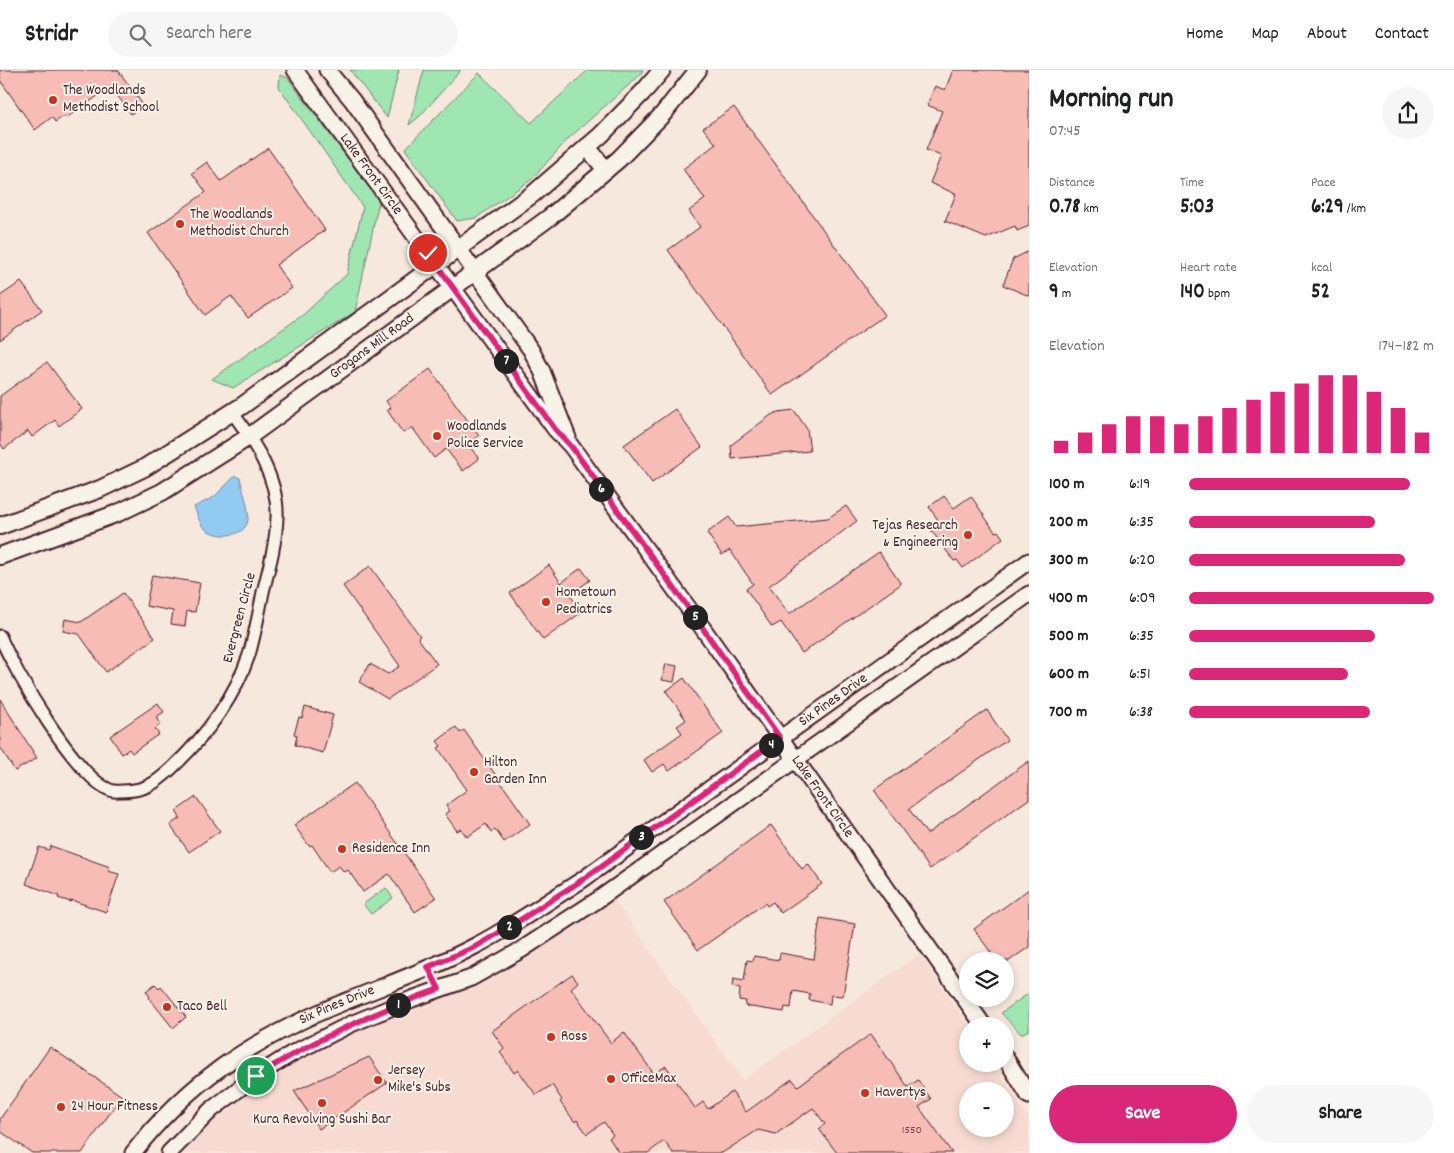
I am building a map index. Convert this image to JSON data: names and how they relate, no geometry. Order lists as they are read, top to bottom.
{
  "streets": {
    "main road": ["Grogans Mill Road"],
    "street": ["Lake Front Circle", "Evergreen Circle", "Six Pines Drive"]
  },
  "crossings": [
    ["Lake Front Circle", "Grogans Mill Road"],
    ["Lake Front Circle", "Six Pines Drive"],
    ["Grogans Mill Road", "Evergreen Circle"]
  ],
  "places": [
    "The Woodlands Methodist School",
    "The Woodlands Methodist Church",
    "Woodlands Police Service",
    "Tejas Research & Engineering",
    "Hometown Pediatrics",
    "Hilton Garden Inn",
    "Residence Inn",
    "Taco Bell",
    "Ross",
    "OfficeMax",
    "Jersey Mike's Subs",
    "Havertys",
    "Kura Revolving Sushi Bar",
    "24 Hour Fitness"
  ],
  "house_numbers": ["1550"],
  "page": {
    "header": "Stridr",
    "search": "Search here",
    "nav": [
      "Home",
      "Map",
      "About",
      "Contact"
    ],
    "heading": ["Morning run", "07:45"],
    "stats": [
      ["Distance", "0.78 km"],
      ["Time", "5:03"],
      ["Pace", "6:29 /km"],
      ["Elevation", "9 m"],
      ["Heart rate", "140 bpm"],
      ["kcal", "52"]
    ],
    "chart": ["Elevation", "174–182 m"],
    "pins": [
      "7",
      "6",
      "5",
      "4",
      "3",
      "2",
      "1"
    ],
    "list": [
      {
        "name": "100 m",
        "note": "6:19"
      },
      {
        "name": "200 m",
        "note": "6:35"
      },
      {
        "name": "300 m",
        "note": "6:20"
      },
      {
        "name": "400 m",
        "note": "6:09"
      },
      {
        "name": "500 m",
        "note": "6:35"
      },
      {
        "name": "600 m",
        "note": "6:51"
      },
      {
        "name": "700 m",
        "note": "6:38"
      }
    ],
    "map_buttons": ["+", "−"],
    "buttons": ["Save", "Share"]
  }
}
